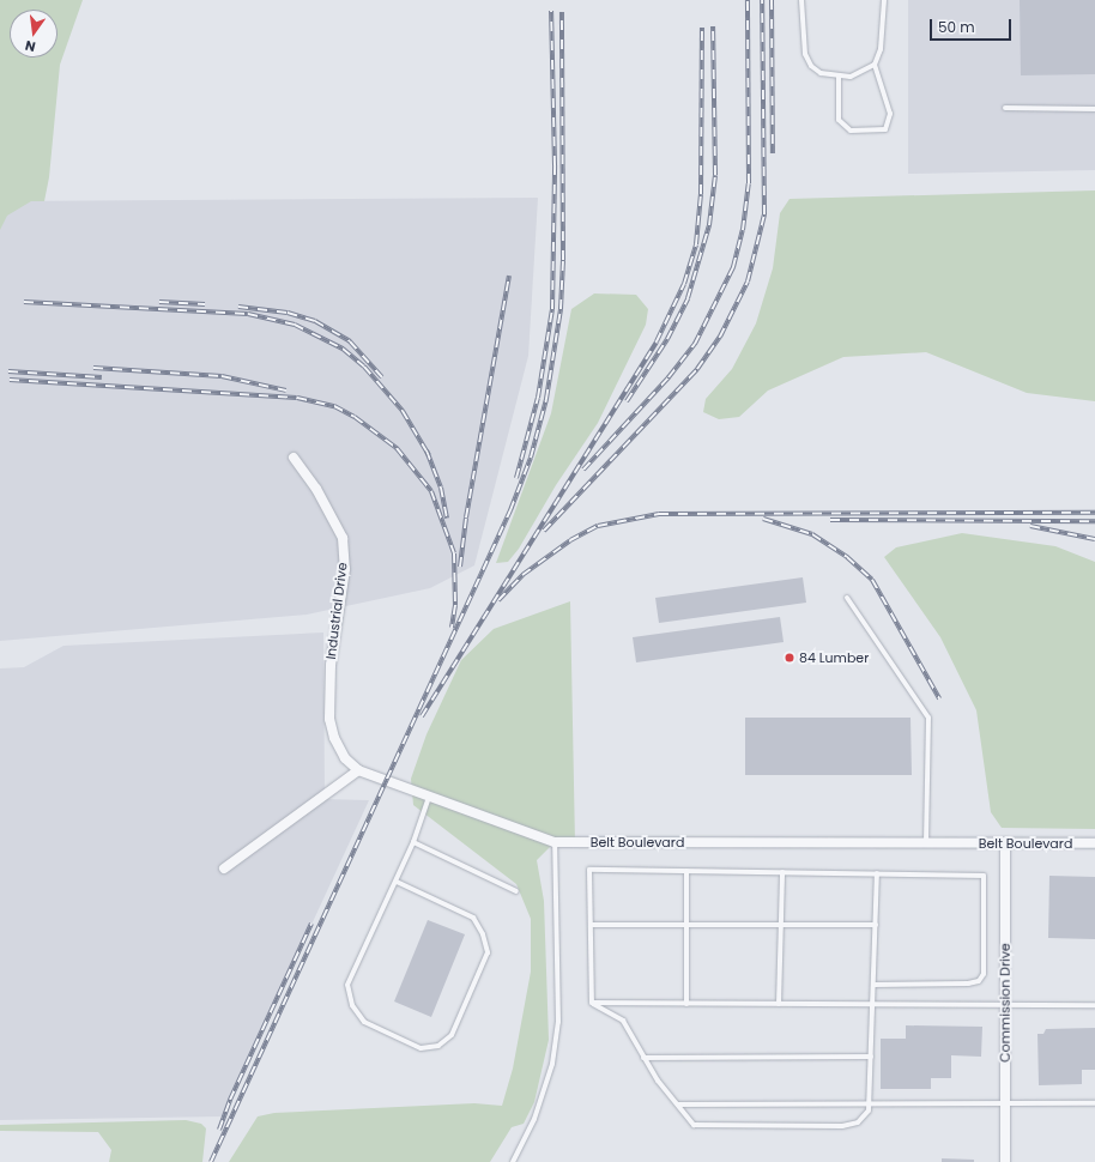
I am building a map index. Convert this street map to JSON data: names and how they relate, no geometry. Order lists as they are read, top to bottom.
{
  "streets": {
    "street": ["Industrial Drive", "Belt Boulevard", "Commission Drive"]
  },
  "crossings": [
    ["Industrial Drive", "Belt Boulevard"],
    ["Belt Boulevard", "Commission Drive"]
  ],
  "places": ["84 Lumber"],
  "scale_bar": "50 m",
  "north": "bottom"
}
